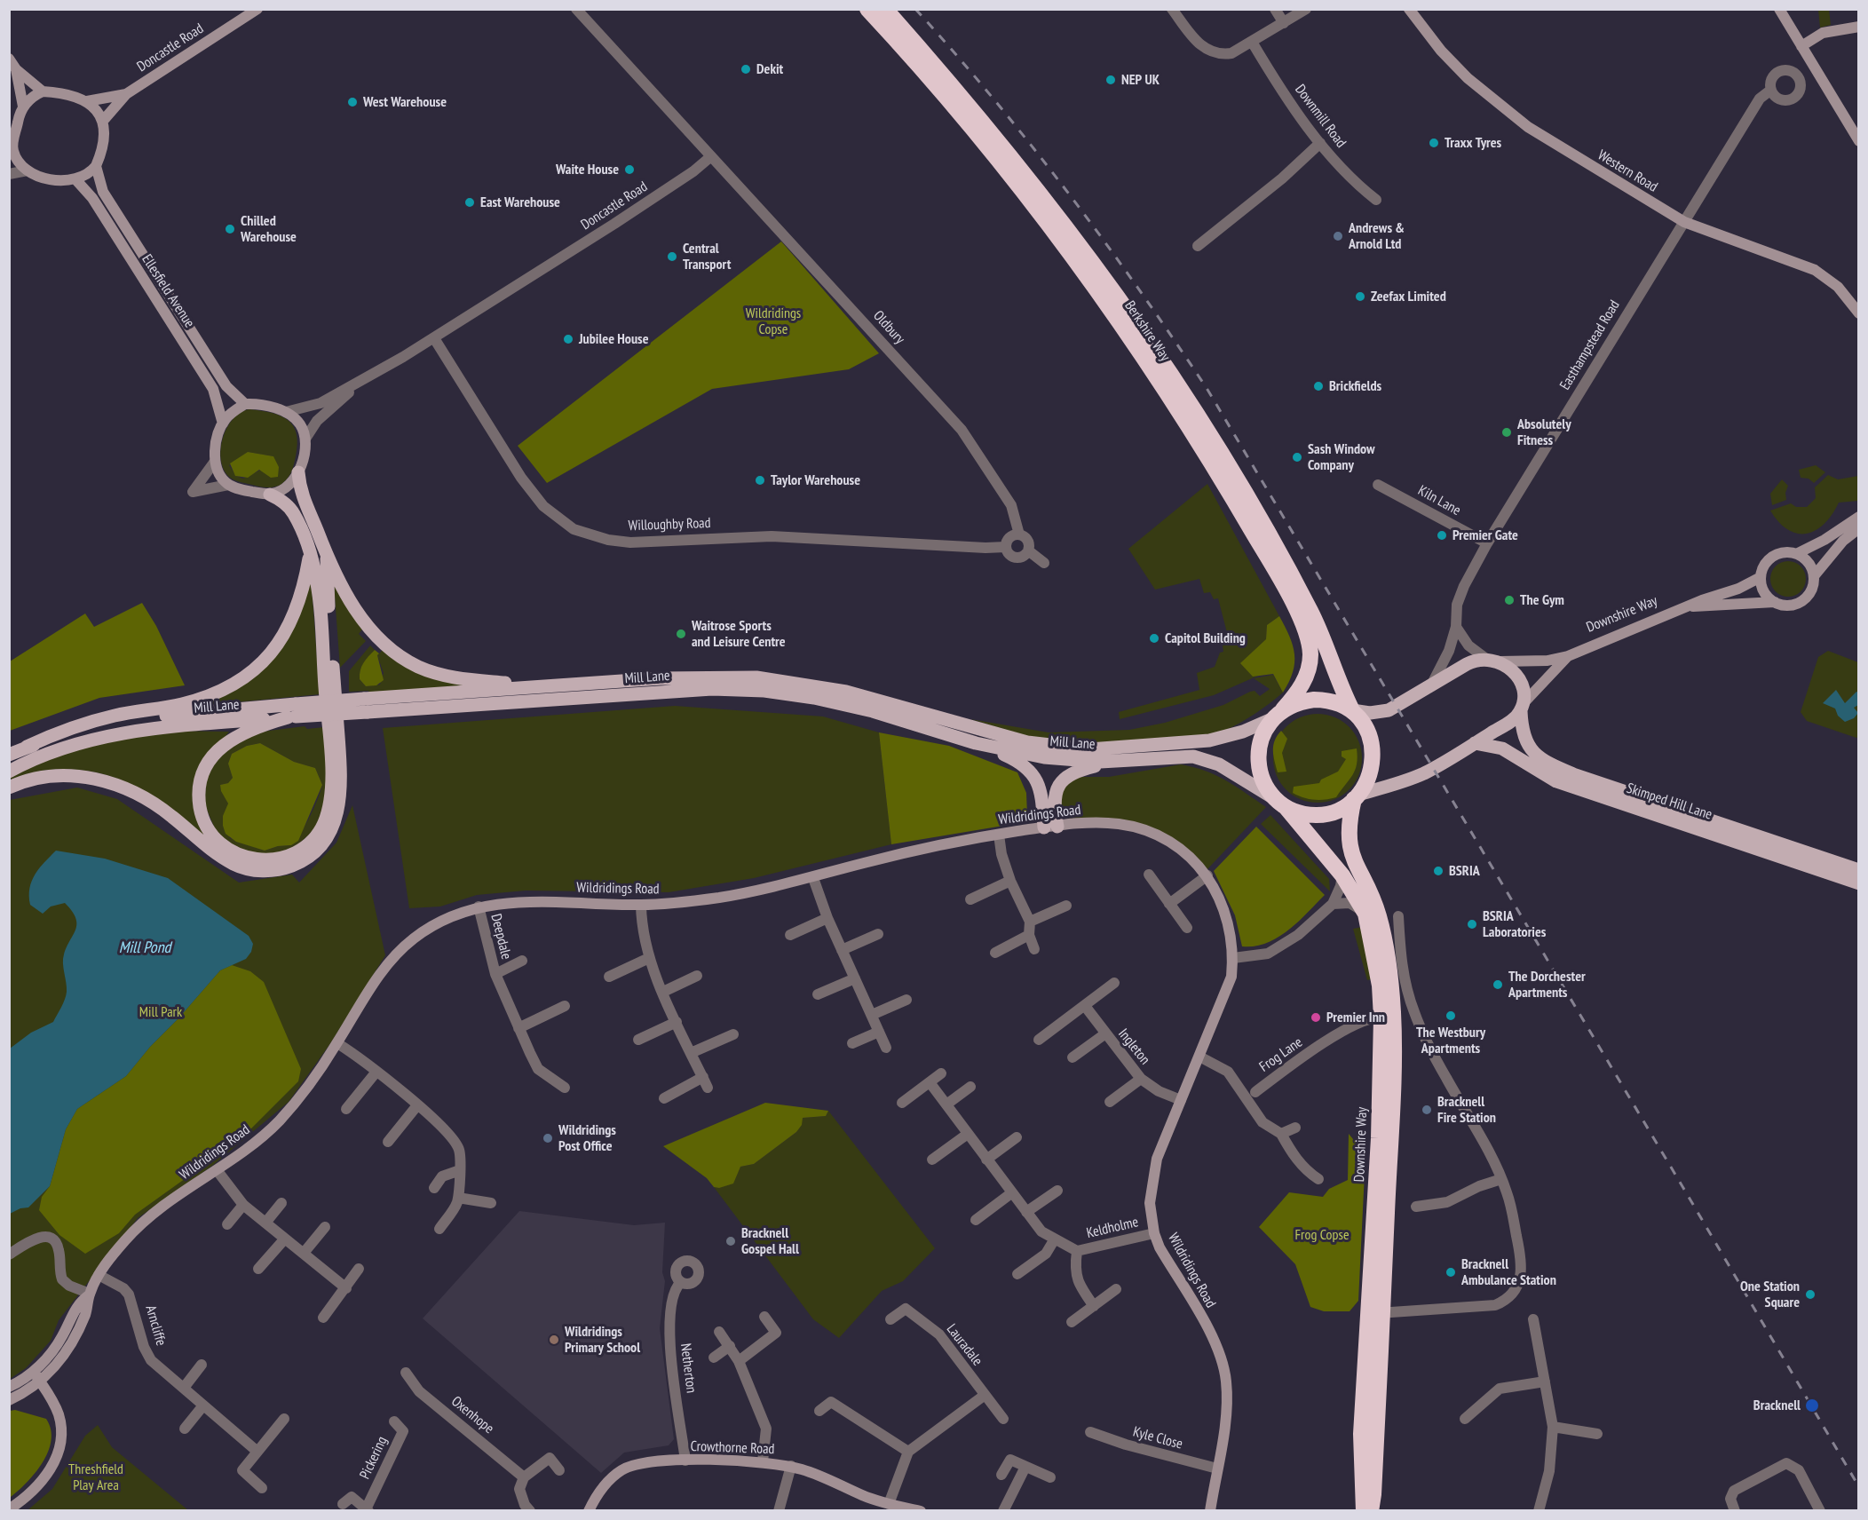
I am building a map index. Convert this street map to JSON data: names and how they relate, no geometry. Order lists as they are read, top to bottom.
{
  "streets": {
    "highway": ["Berkshire Way", "Downshire Way"],
    "main road": ["Mill Lane", "Skimped Hill Lane"],
    "street": [
      "Doncastle Road",
      "Downmill Road",
      "Western Road",
      "Ellesfield Avenue",
      "Oldbury",
      "Easthampstead Road",
      "Kiln Lane",
      "Willoughby Road",
      "Wildridings Road",
      "Deepdale",
      "Ingleton",
      "Frog Lane",
      "Keldholme",
      "Arncliffe",
      "Lauradale",
      "Netherton",
      "Oxenhope",
      "Kyle Close",
      "Crowthorne Road",
      "Pickering"
    ]
  },
  "crossings": [
    ["Doncastle Road", "Ellesfield Avenue"],
    ["Doncastle Road", "Oldbury"],
    ["Doncastle Road", "Willoughby Road"],
    ["Western Road", "Easthampstead Road"],
    ["Oldbury", "Willoughby Road"],
    ["Berkshire Way", "Downshire Way"],
    ["Berkshire Way", "Mill Lane"],
    ["Easthampstead Road", "Kiln Lane"],
    ["Downshire Way", "Mill Lane"],
    ["Downshire Way", "Skimped Hill Lane"],
    ["Downshire Way", "Frog Lane"],
    ["Wildridings Road", "Deepdale"],
    ["Wildridings Road", "Ingleton"],
    ["Wildridings Road", "Keldholme"],
    ["Wildridings Road", "Arncliffe"],
    ["Wildridings Road", "Kyle Close"],
    ["Netherton", "Crowthorne Road"]
  ],
  "water": ["Mill Pond"],
  "parks": [
    "Wildridings Copse",
    "Mill Park",
    "Frog Copse",
    "Threshfield Play Area"
  ],
  "places": [
    "Dekit",
    "NEP UK",
    "West Warehouse",
    "Traxx Tyres",
    "Waite House",
    "East Warehouse",
    "Chilled Warehouse",
    "Andrews & Arnold Ltd",
    "Central Transport",
    "Zeefax Limited",
    "Jubilee House",
    "Brickfields",
    "Absolutely Fitness",
    "Sash Window Company",
    "Taylor Warehouse",
    "Premier Gate",
    "The Gym",
    "Waitrose Sports and Leisure Centre",
    "Capitol Building",
    "BSRIA",
    "BSRIA Laboratories",
    "The Dorchester Apartments",
    "The Westbury Apartments",
    "Premier Inn",
    "Bracknell Fire Station",
    "Wildridings Post Office",
    "Bracknell Gospel Hall",
    "Bracknell Ambulance Station",
    "One Station Square",
    "Wildridings Primary School",
    "Bracknell"
  ]
}
